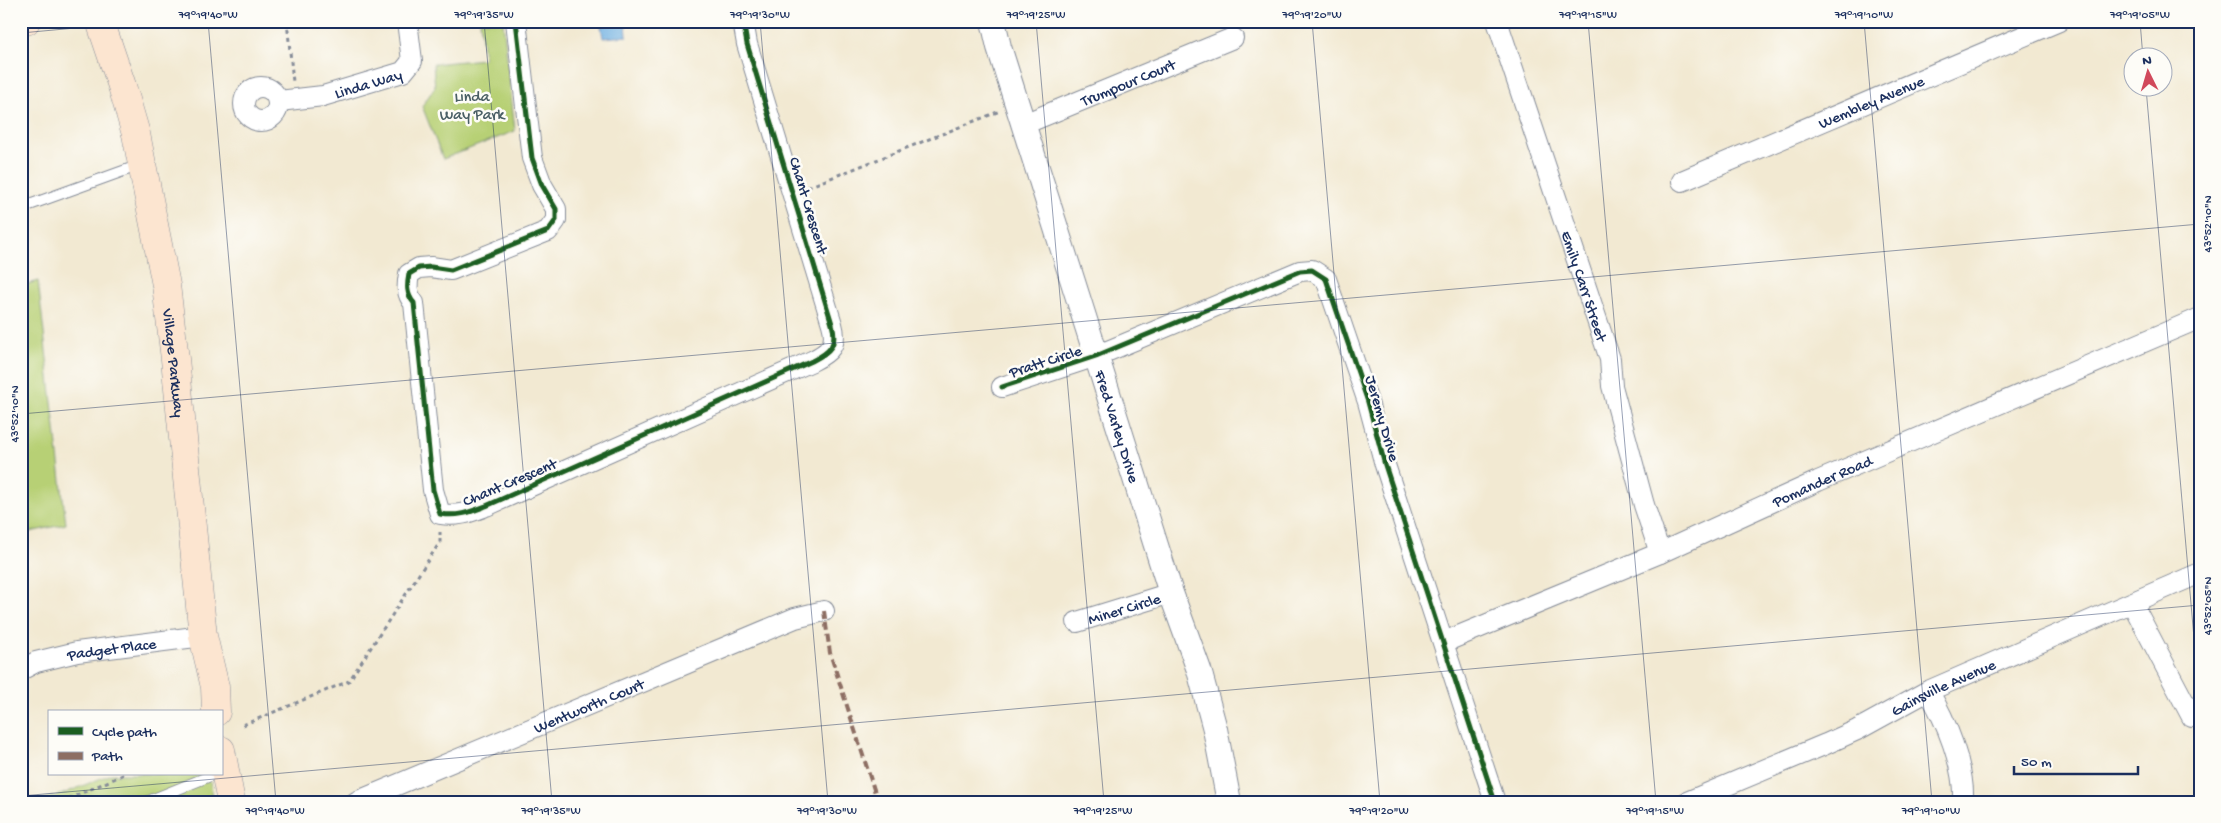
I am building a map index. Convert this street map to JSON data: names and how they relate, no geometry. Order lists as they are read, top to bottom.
{
  "streets": {
    "main road": ["Village Parkway"],
    "street": [
      "Linda Way",
      "Trumpour Court",
      "Wembley Avenue",
      "Chant Crescent",
      "Emily Carr Street",
      "Pratt Circle",
      "Jeremy Drive",
      "Fred Varley Drive",
      "Pomander Road",
      "Miner Circle",
      "Padget Place",
      "Gainsville Avenue",
      "Wentworth Court"
    ]
  },
  "crossings": [
    ["Trumpour Court", "Fred Varley Drive"],
    ["Emily Carr Street", "Pomander Road"],
    ["Pratt Circle", "Jeremy Drive"],
    ["Pratt Circle", "Fred Varley Drive"],
    ["Village Parkway", "Padget Place"],
    ["Jeremy Drive", "Fred Varley Drive"],
    ["Jeremy Drive", "Pomander Road"],
    ["Fred Varley Drive", "Miner Circle"]
  ],
  "parks": ["Linda Way Park"],
  "legend": ["Cycle path", "Path"],
  "scale_bar": "50 m",
  "north": "top",
  "coordinates": [
    "79°19'40\"W",
    "79°19'35\"W",
    "79°19'30\"W",
    "79°19'25\"W",
    "79°19'20\"W",
    "79°19'15\"W",
    "79°19'10\"W",
    "79°19'05\"W",
    "43°52'10\"N",
    "43°52'05\"N"
  ]
}
